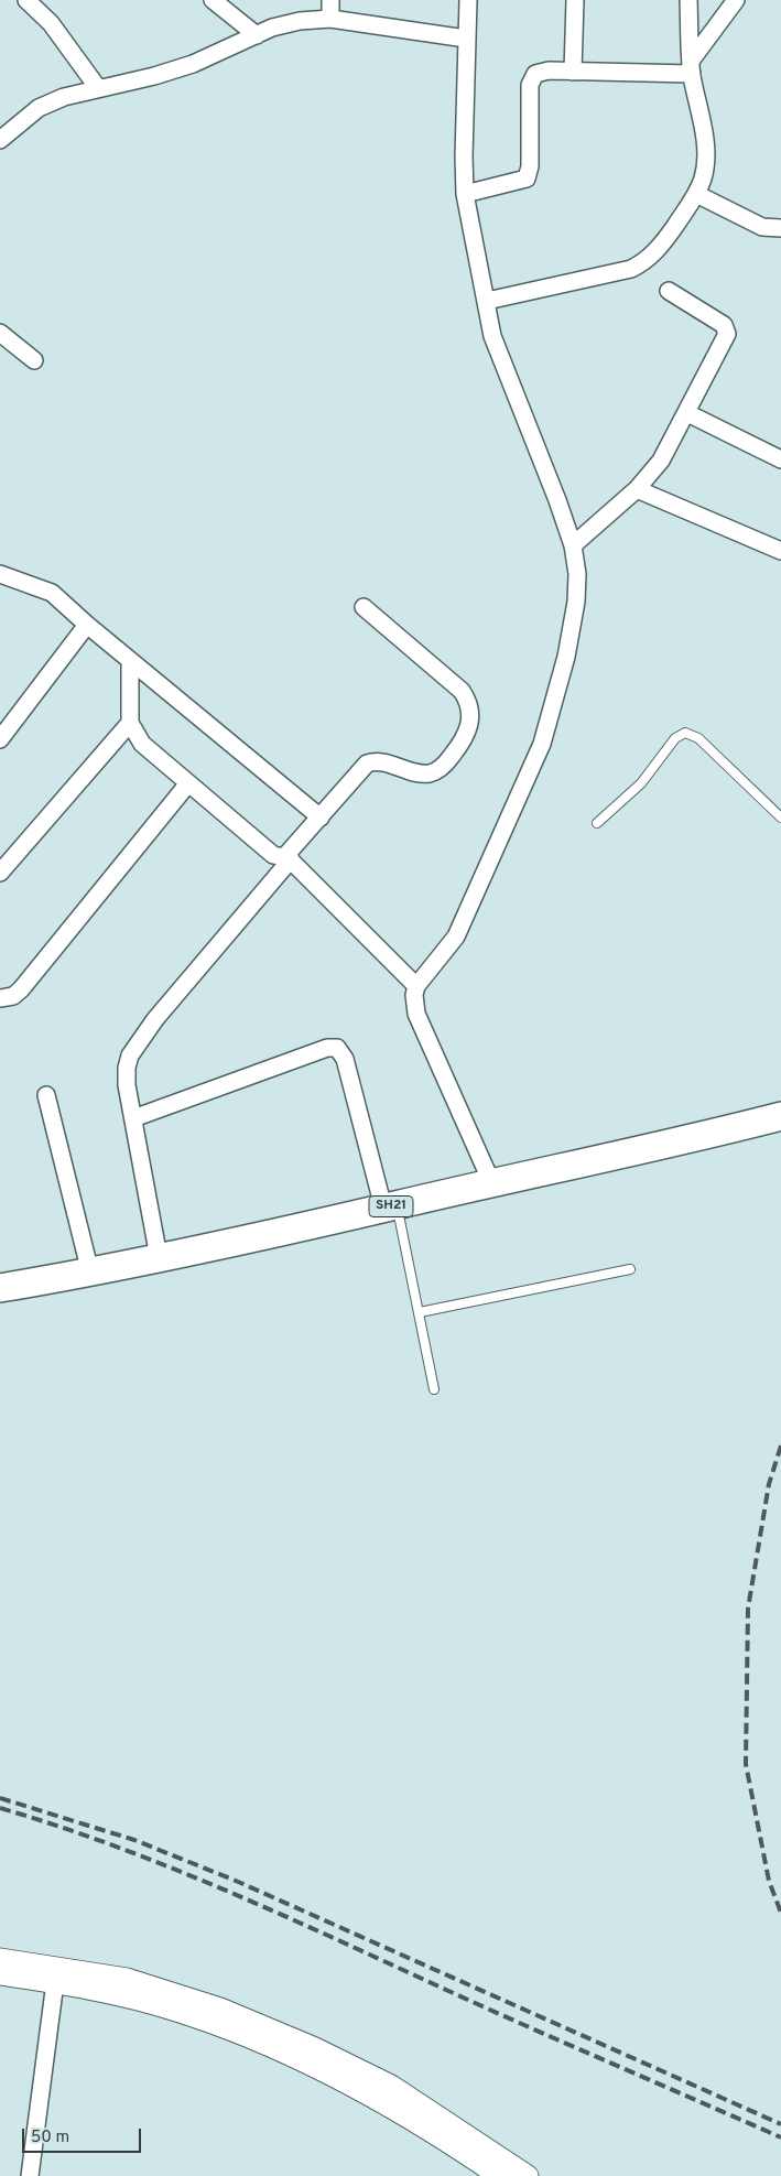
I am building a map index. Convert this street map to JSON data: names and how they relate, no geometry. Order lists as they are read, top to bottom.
{
  "streets": {
    "main road": ["SH21"]
  },
  "scale_bar": "50 m"
}
